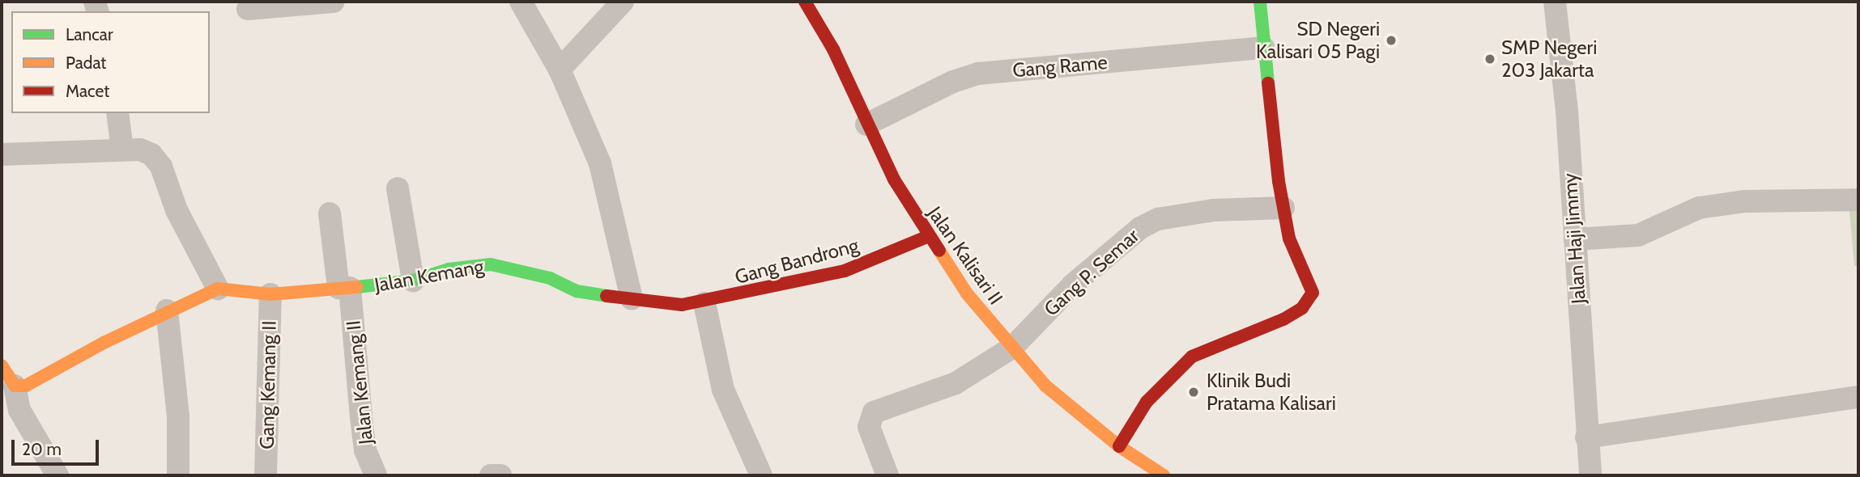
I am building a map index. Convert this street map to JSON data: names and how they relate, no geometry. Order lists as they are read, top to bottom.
{
  "streets": {
    "street": [
      "Gang Rame",
      "Jalan Haji Jimmy",
      "Jalan Kalisari II",
      "Gang Bandrong",
      "Gang P. Semar",
      "Jalan Kemang",
      "Jalan Kemang II",
      "Gang Kemang II"
    ]
  },
  "crossings": [
    ["Gang Rame", "Jalan Kalisari II"],
    ["Jalan Kalisari II", "Gang Bandrong"],
    ["Jalan Kalisari II", "Gang P. Semar"],
    ["Gang Bandrong", "Jalan Kemang"],
    ["Jalan Kemang", "Jalan Kemang II"],
    ["Jalan Kemang", "Gang Kemang II"]
  ],
  "places": ["SD Negeri Kalisari 05 Pagi", "SMP Negeri 203 Jakarta", "Klinik Budi Pratama Kalisari"],
  "legend": ["Lancar", "Padat", "Macet"],
  "scale_bar": "20 m"
}
